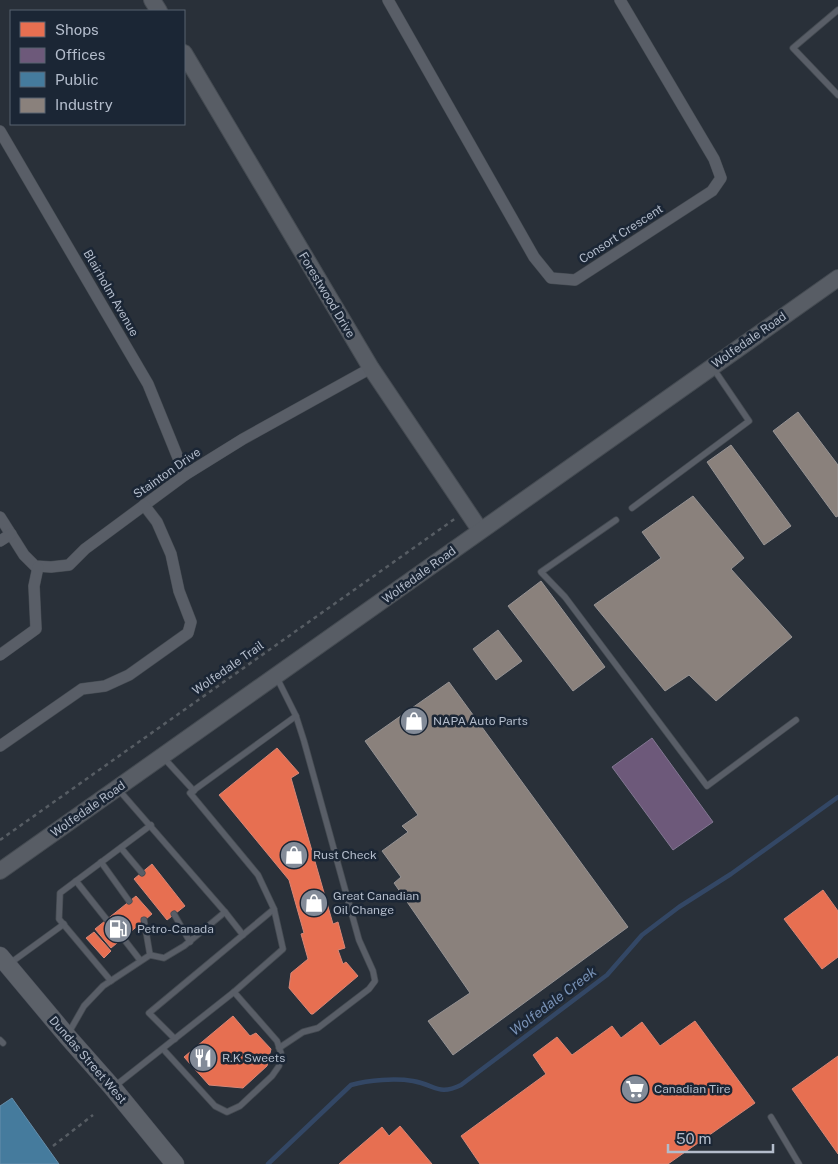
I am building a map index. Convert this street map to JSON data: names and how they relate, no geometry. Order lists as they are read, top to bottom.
{
  "streets": {
    "main road": ["Dundas Street West"],
    "street": [
      "Consort Crescent",
      "Blairholm Avenue",
      "Forestwood Drive",
      "Wolfedale Road",
      "Stainton Drive"
    ],
    "path": ["Wolfedale Trail"]
  },
  "crossings": [
    ["Blairholm Avenue", "Stainton Drive"],
    ["Forestwood Drive", "Wolfedale Road"],
    ["Forestwood Drive", "Stainton Drive"],
    ["Forestwood Drive", "Wolfedale Trail"]
  ],
  "water": ["Wolfedale Creek"],
  "places": {
    "shop": ["NAPA Auto Parts", "Rust Check", "Great Canadian Oil Change"],
    "fuel station": ["Petro-Canada"],
    "restaurant": ["R.K Sweets"],
    "supermarket": ["Canadian Tire"]
  },
  "legend": [
    "Shops",
    "Offices",
    "Public",
    "Industry"
  ],
  "scale_bar": "50 m"
}
